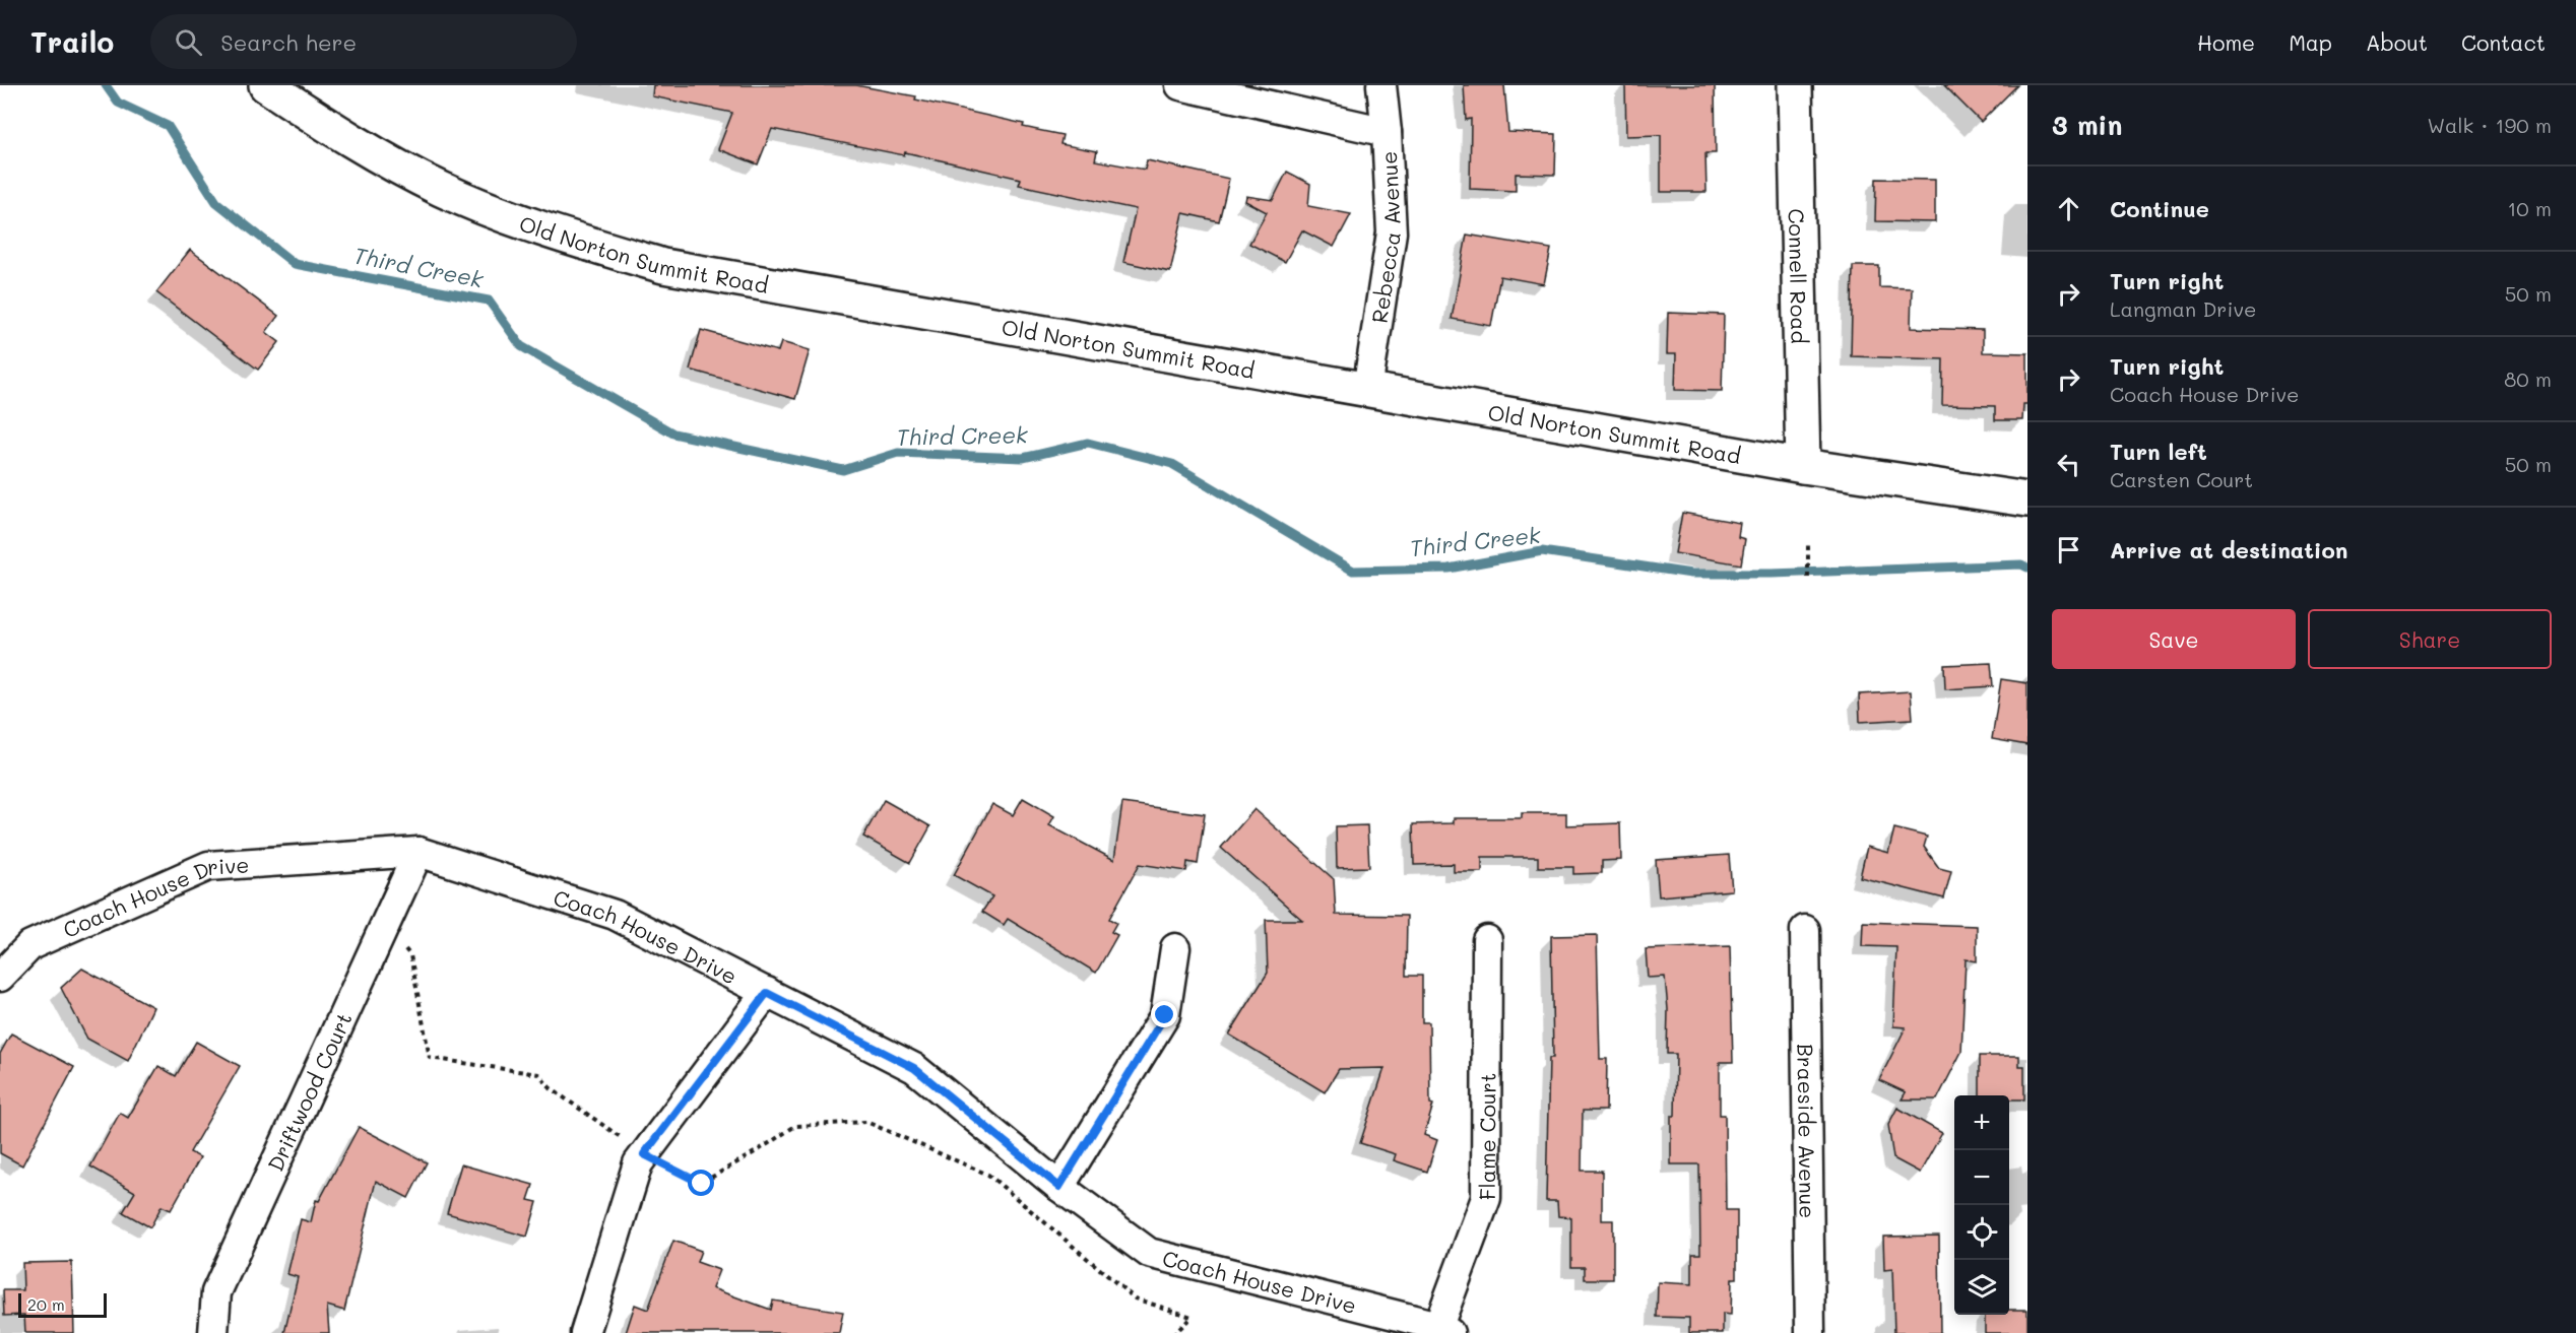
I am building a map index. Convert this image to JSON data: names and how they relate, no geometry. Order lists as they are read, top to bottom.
{
  "streets": {
    "main road": ["Old Norton Summit Road", "Connell Road"],
    "street": [
      "Rebecca Avenue",
      "Coach House Drive",
      "Driftwood Court",
      "Braeside Avenue",
      "Flame Court"
    ]
  },
  "crossings": [
    ["Rebecca Avenue", "Old Norton Summit Road"],
    ["Old Norton Summit Road", "Connell Road"],
    ["Coach House Drive", "Driftwood Court"],
    ["Coach House Drive", "Flame Court"]
  ],
  "water": ["Third Creek"],
  "scale_bar": "20 m",
  "page": {
    "header": "Trailo",
    "search": "Search here",
    "nav": [
      "Home",
      "Map",
      "About",
      "Contact"
    ],
    "heading": ["3 min", "Walk · 190 m"],
    "list": [
      ["Continue", "10 m"],
      ["Turn right", "Langman Drive", "50 m"],
      ["Turn right", "Coach House Drive", "80 m"],
      ["Turn left", "Carsten Court", "50 m"],
      "Arrive at destination"
    ],
    "buttons": ["Save", "Share"],
    "map_buttons": ["+", "−"],
    "scale": "20 m"
  }
}
